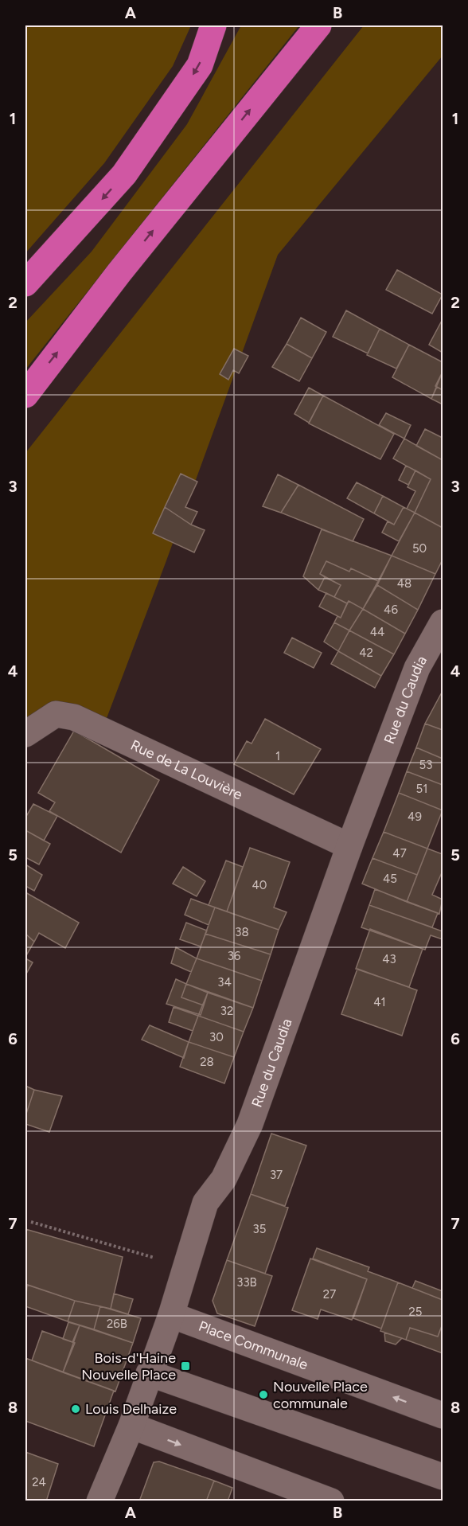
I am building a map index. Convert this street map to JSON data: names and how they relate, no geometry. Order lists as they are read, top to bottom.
{
  "streets": {
    "street": ["Rue du Caudia", "Rue de La Louvière", "Place Communale"]
  },
  "crossings": [
    ["Rue du Caudia", "Rue de La Louvière"],
    ["Rue du Caudia", "Place Communale"]
  ],
  "places": {
    "transit": ["Bois-d'Haine Nouvelle Place"],
    "other": ["Nouvelle Place communale", "Louis Delhaize"]
  },
  "house_numbers": [
    "50",
    "48",
    "46",
    "44",
    "42",
    "1",
    "53",
    "51",
    "49",
    "47",
    "45",
    "40",
    "38",
    "36",
    "43",
    "34",
    "41",
    "32",
    "30",
    "28",
    "37",
    "35",
    "33B",
    "27",
    "25",
    "26B",
    "24"
  ],
  "grid": {
    "columns": ["A", "B"],
    "rows": [
      "1",
      "2",
      "3",
      "4",
      "5",
      "6",
      "7",
      "8"
    ]
  }
}
